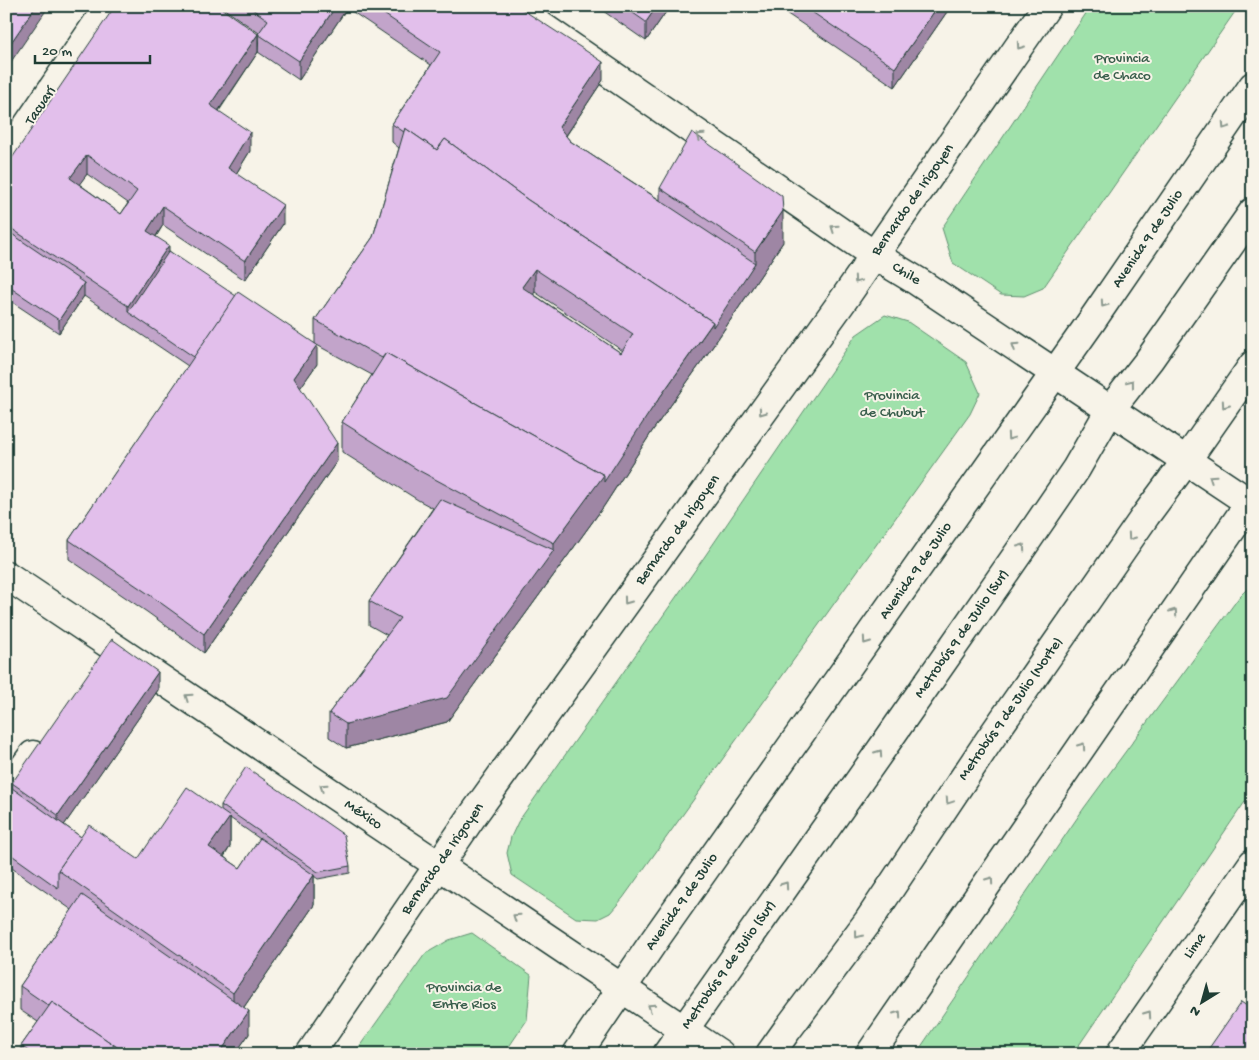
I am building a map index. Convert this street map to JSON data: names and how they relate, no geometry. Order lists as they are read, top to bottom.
{
  "streets": {
    "main road": [
      "Tacuarí",
      "Bernardo de Irigoyen",
      "Avenida 9 de Julio",
      "Chile",
      "Metrobús 9 de Julio (Sur)",
      "Metrobús 9 de Julio (Norte)",
      "México",
      "Lima"
    ]
  },
  "crossings": [
    ["Bernardo de Irigoyen", "Chile"],
    ["Bernardo de Irigoyen", "México"],
    ["Avenida 9 de Julio", "Chile"],
    ["Avenida 9 de Julio", "México"],
    ["Chile", "Metrobús 9 de Julio (Sur)"],
    ["Chile", "Metrobús 9 de Julio (Norte)"],
    ["Metrobús 9 de Julio (Sur)", "México"]
  ],
  "one_way": ["Bernardo de Irigoyen", "Chile", "México"],
  "parks": ["Provincia de Chaco", "Provincia de Chubut", "Provincia de Entre Rios"],
  "scale_bar": "20 m",
  "north": "bottom left"
}
